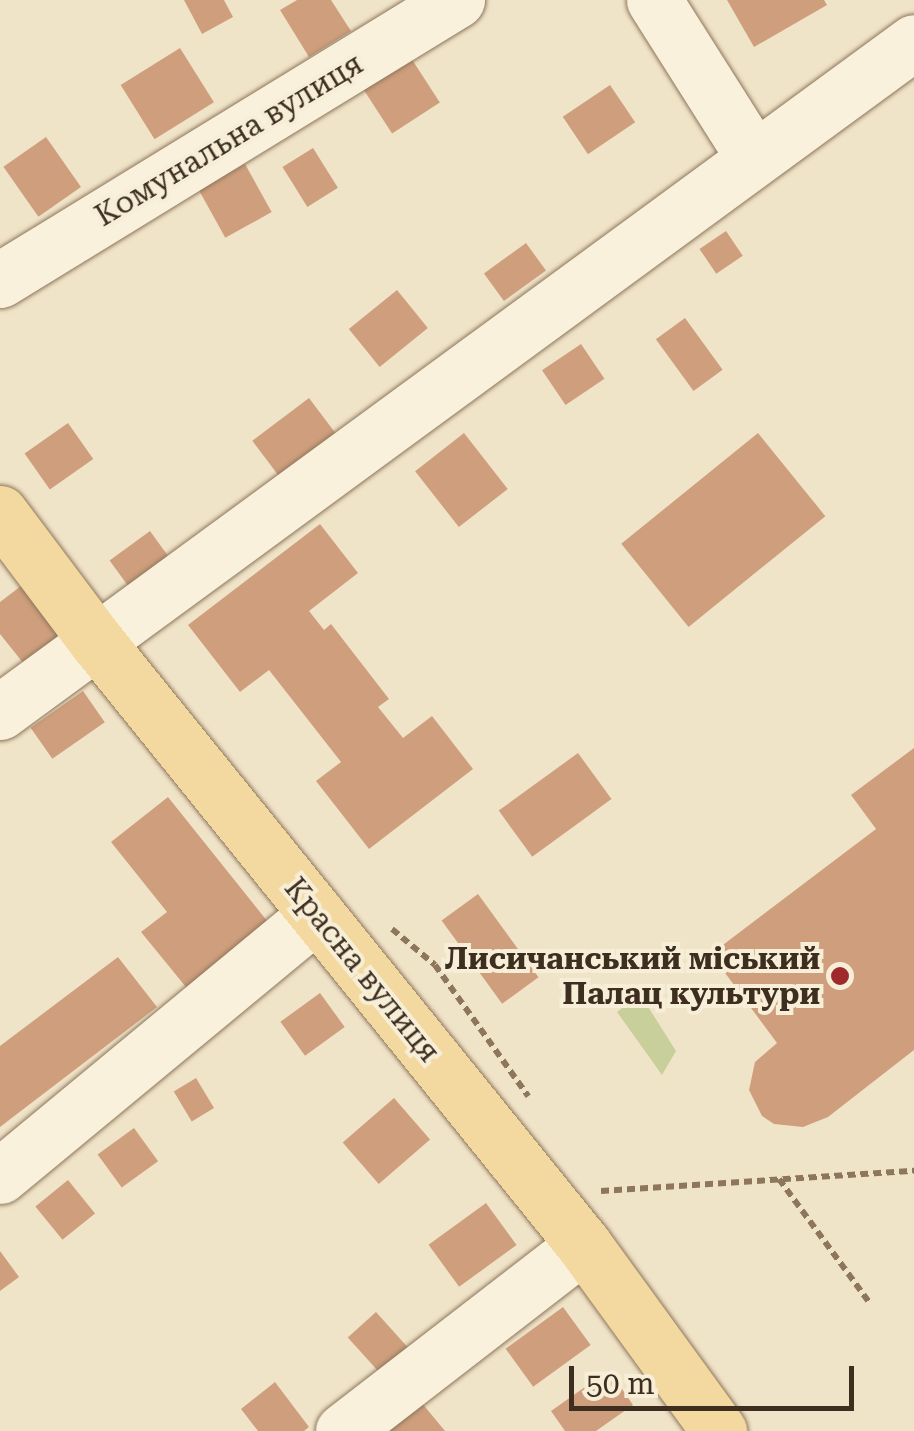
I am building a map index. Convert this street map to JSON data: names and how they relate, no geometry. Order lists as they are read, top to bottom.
{
  "streets": {
    "main road": ["Красна вулиця"],
    "street": ["Комунальна вулиця"]
  },
  "places": ["Лисичанський міський Палац культури"],
  "scale_bar": "50 m"
}
